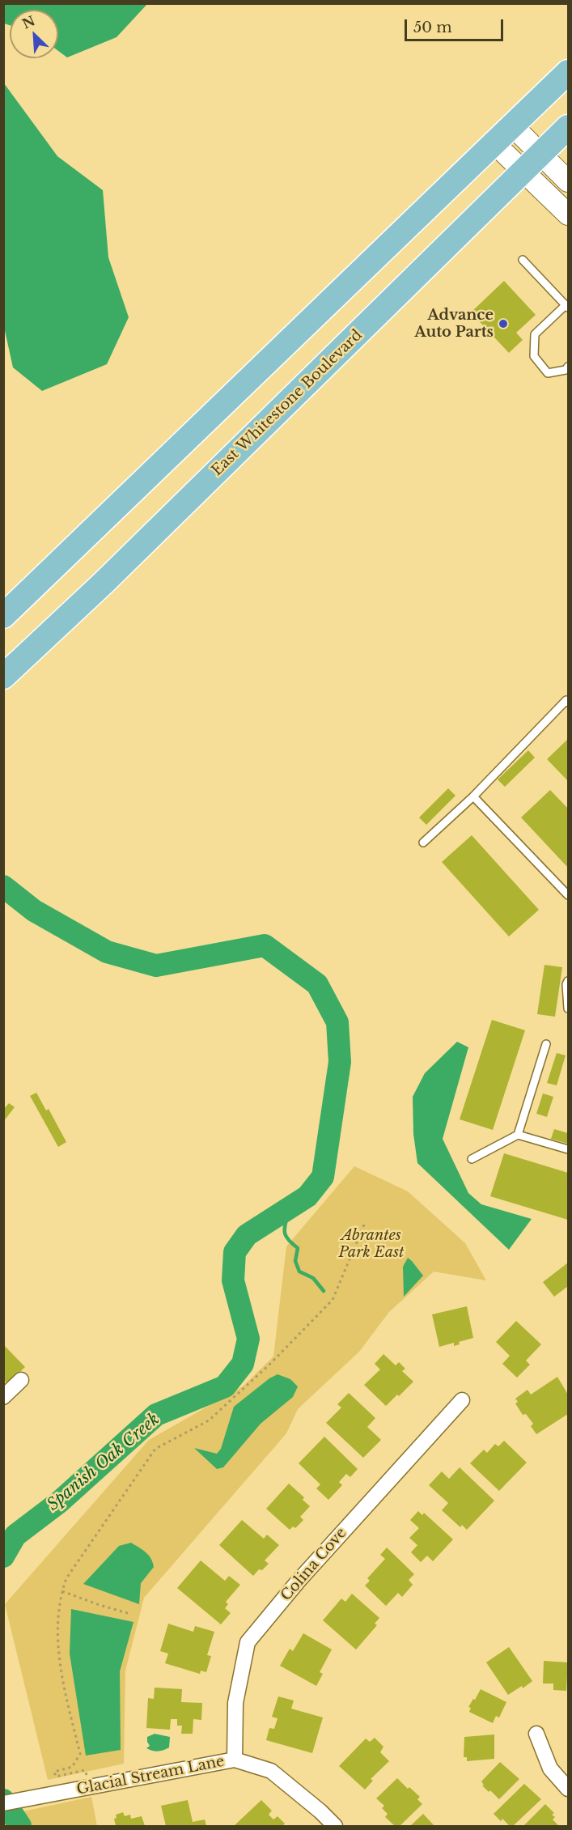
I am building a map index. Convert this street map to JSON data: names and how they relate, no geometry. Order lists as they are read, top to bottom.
{
  "streets": {
    "main road": ["East Whitestone Boulevard"],
    "street": ["Colina Cove", "Glacial Stream Lane"]
  },
  "crossings": [
    ["Colina Cove", "Glacial Stream Lane"]
  ],
  "water": ["Spanish Oak Creek"],
  "parks": ["Abrantes Park East"],
  "places": ["Advance Auto Parts"],
  "scale_bar": "50 m",
  "north": "top left"
}
